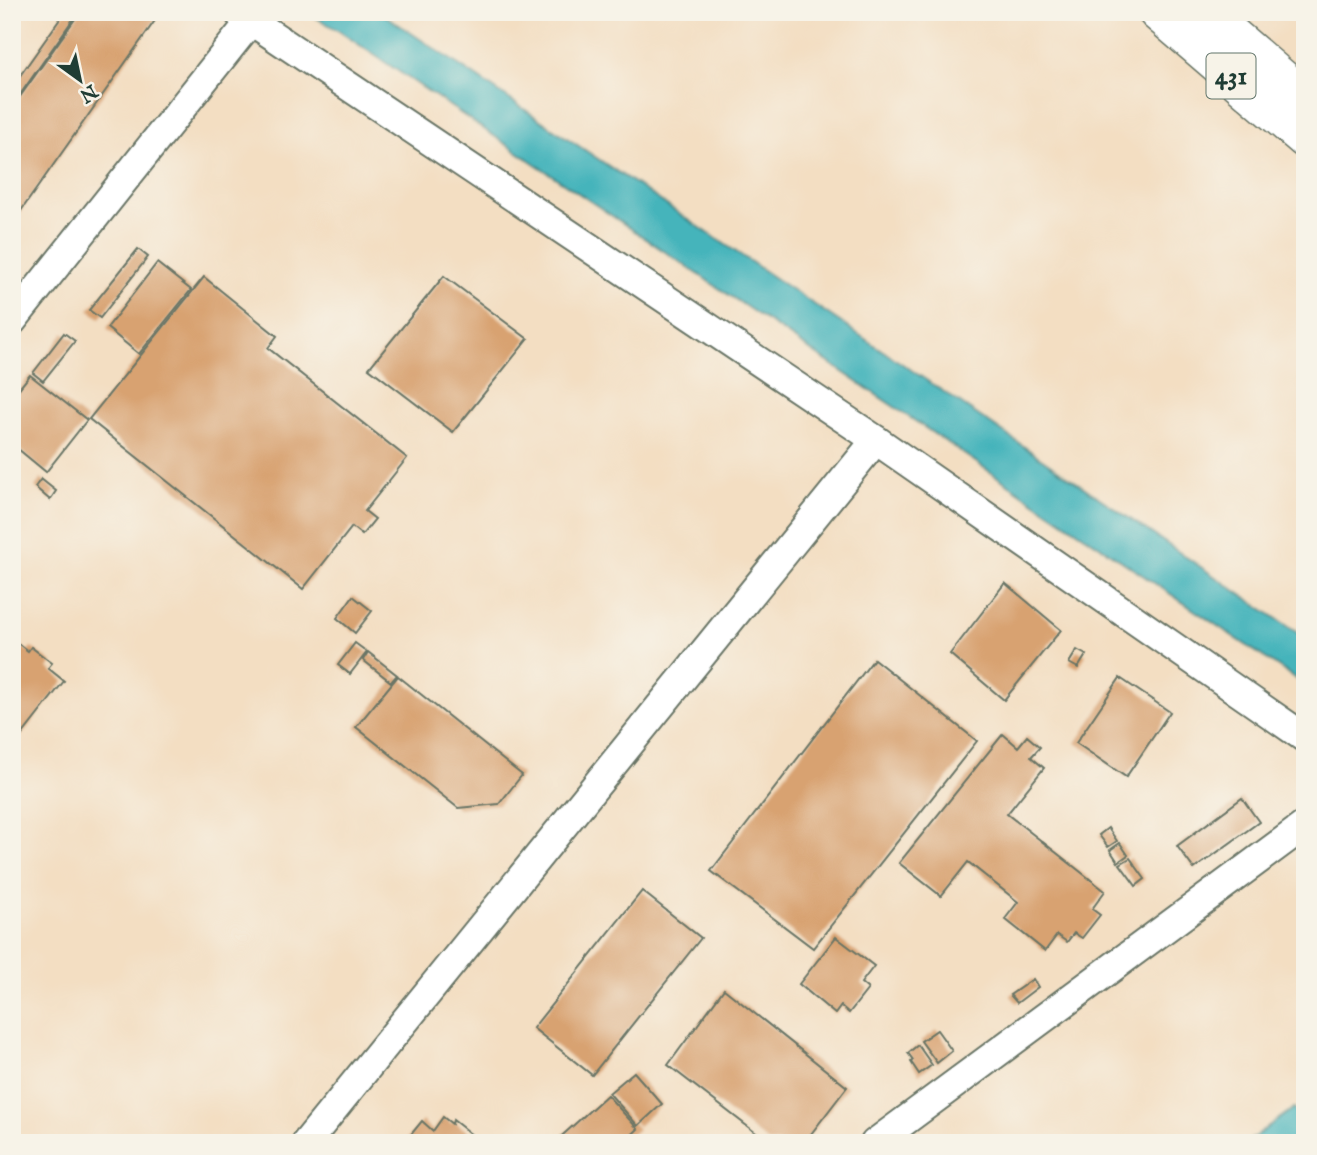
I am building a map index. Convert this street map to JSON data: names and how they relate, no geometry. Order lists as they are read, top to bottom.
{
  "streets": {
    "highway": ["431"]
  },
  "north": "bottom right"
}
